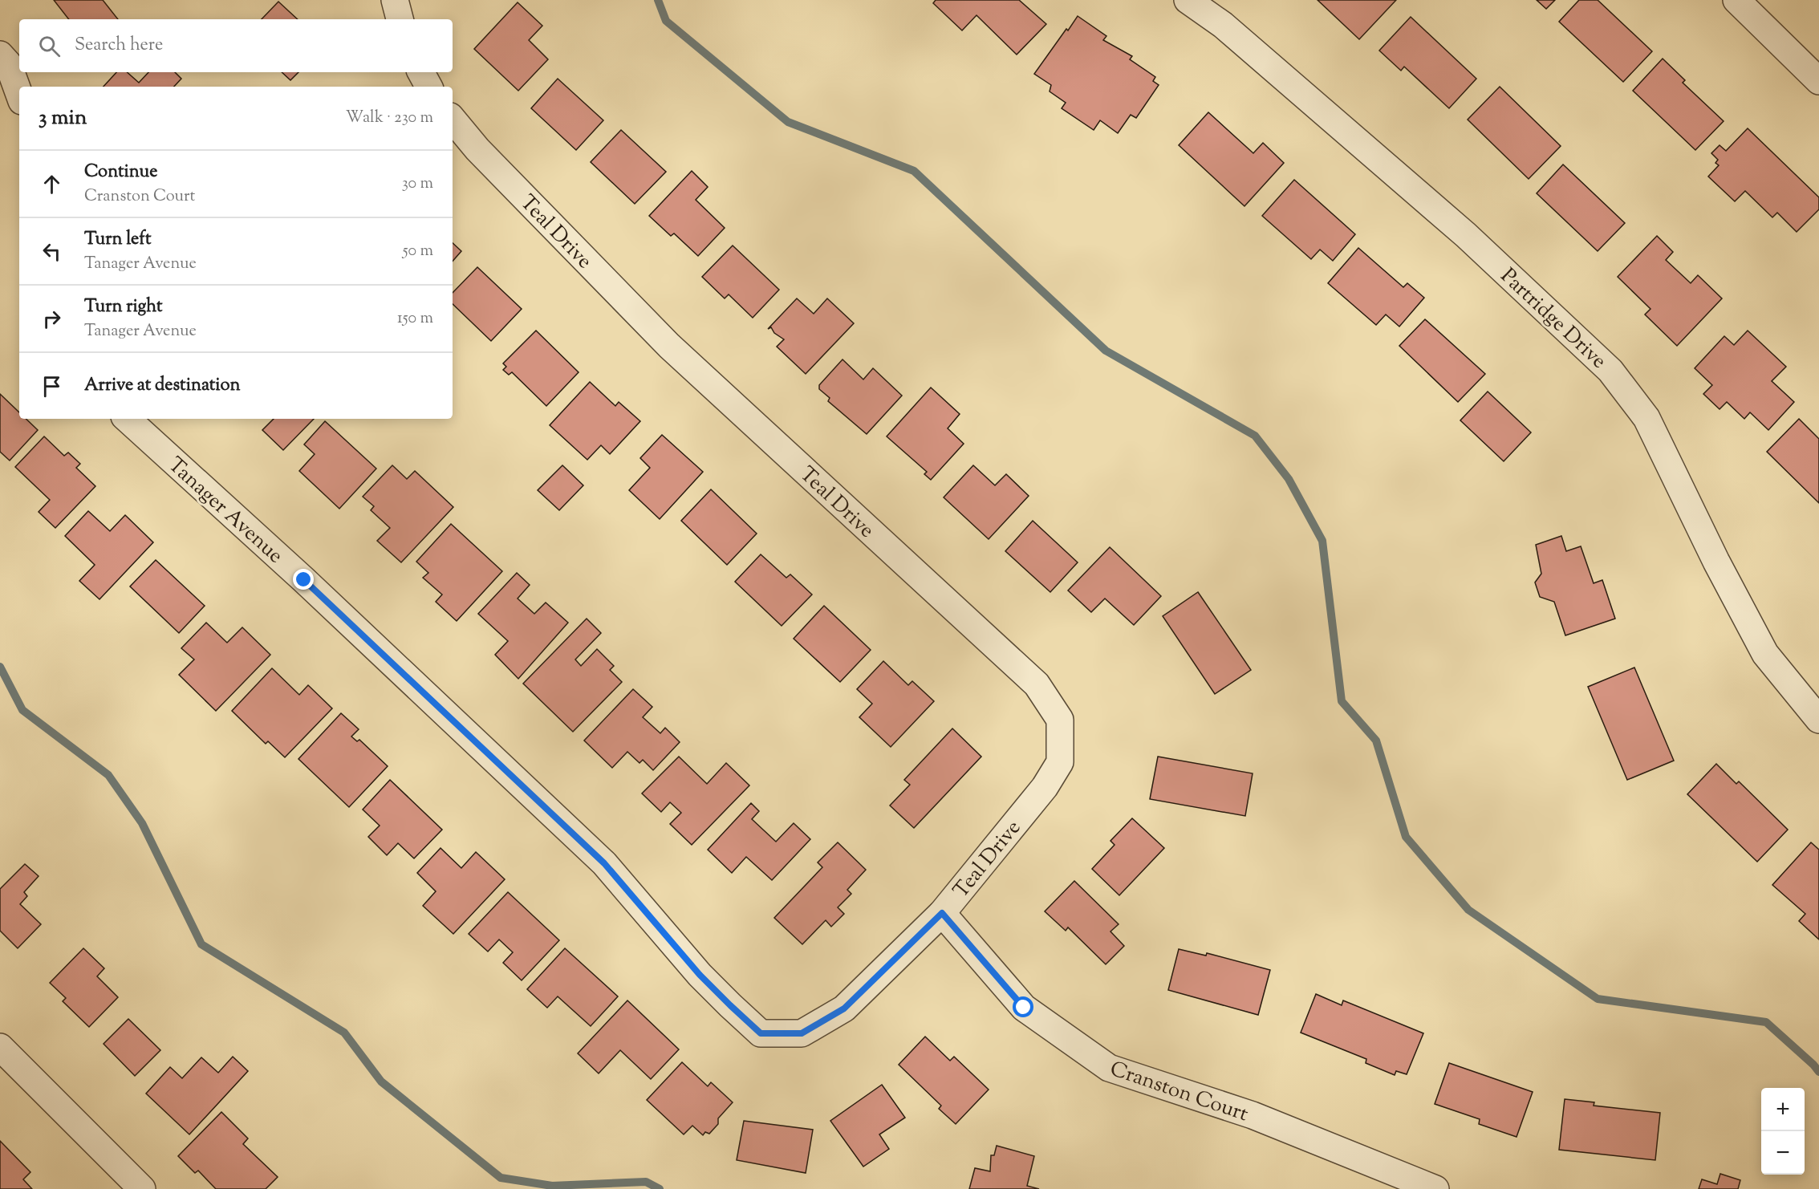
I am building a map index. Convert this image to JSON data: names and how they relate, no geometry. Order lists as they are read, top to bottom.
{
  "streets": {
    "street": [
      "Teal Drive",
      "Partridge Drive",
      "Tanager Avenue",
      "Cranston Court"
    ]
  },
  "crossings": [
    ["Teal Drive", "Tanager Avenue"],
    ["Teal Drive", "Cranston Court"],
    ["Tanager Avenue", "Cranston Court"]
  ],
  "page": {
    "search": "Search here",
    "heading": ["3 min", "Walk · 230 m"],
    "list": [
      ["Continue", "Cranston Court", "30 m"],
      ["Turn left", "Tanager Avenue", "50 m"],
      ["Turn right", "Tanager Avenue", "150 m"],
      "Arrive at destination"
    ],
    "map_buttons": ["+", "−"]
  }
}
